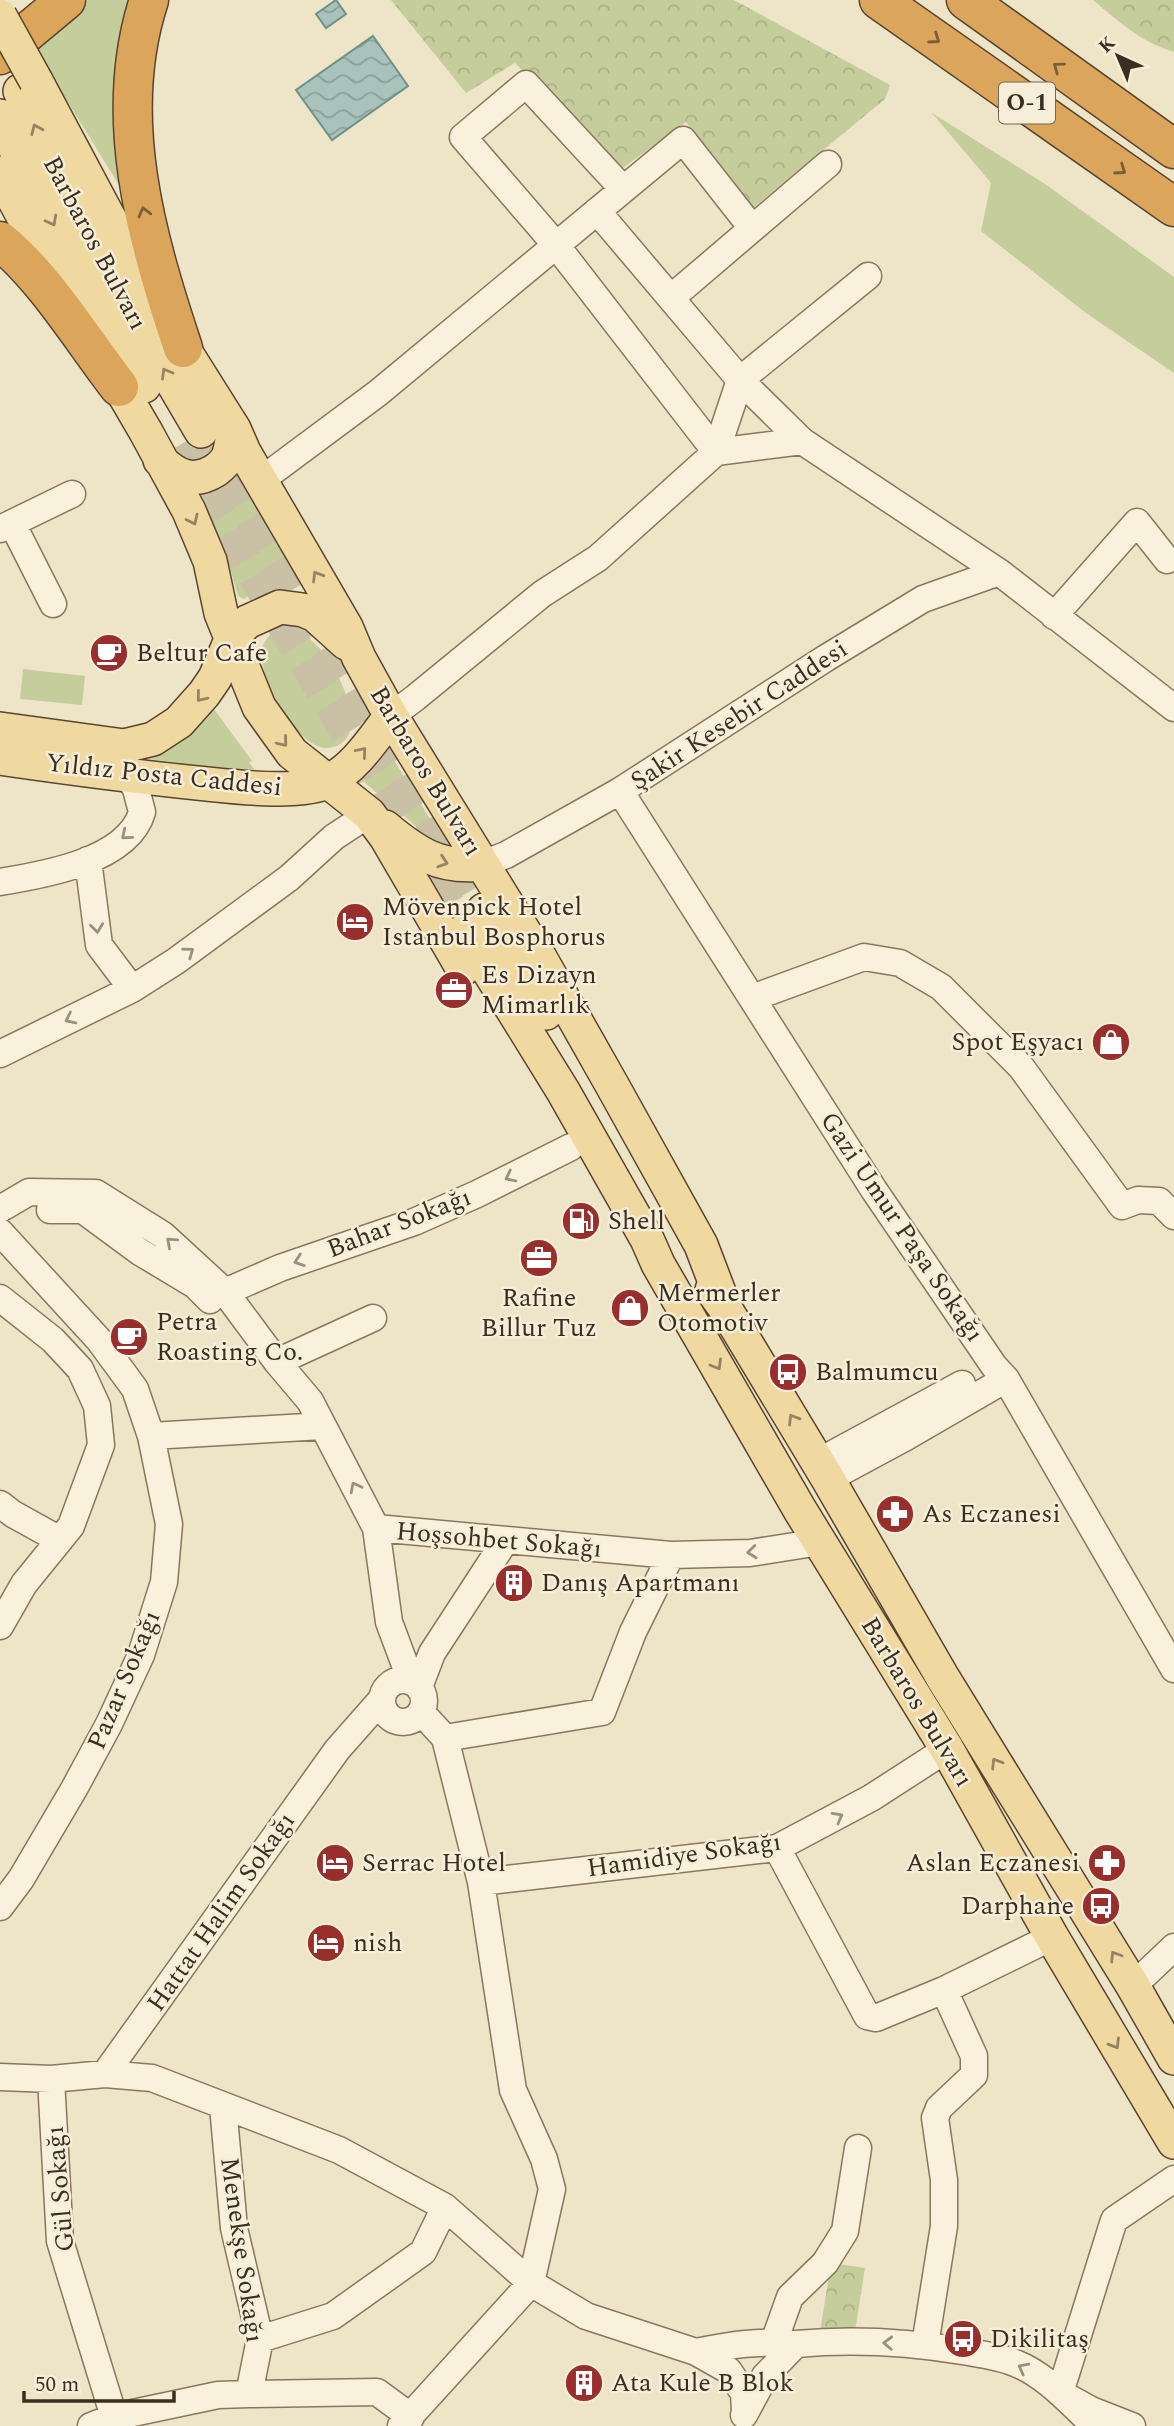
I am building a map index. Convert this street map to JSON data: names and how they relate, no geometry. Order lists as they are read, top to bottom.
{
  "streets": {
    "highway": ["O-1"],
    "main road": ["Barbaros Bulvarı", "Yıldız Posta Caddesi"],
    "street": [
      "Şakir Kesebir Caddesi",
      "Bahar Sokağı",
      "Gazi Umur Paşa Sokağı",
      "Hoşsohbet Sokağı",
      "Pazar Sokağı",
      "Hamidiye Sokağı",
      "Hattat Halim Sokağı",
      "Gül Sokağı",
      "Menekşe Sokağı"
    ]
  },
  "crossings": [
    ["Barbaros Bulvarı", "Şakir Kesebir Caddesi"],
    ["Barbaros Bulvarı", "Yıldız Posta Caddesi"],
    ["Barbaros Bulvarı", "Bahar Sokağı"],
    ["Barbaros Bulvarı", "Hoşsohbet Sokağı"],
    ["Barbaros Bulvarı", "Hamidiye Sokağı"],
    ["Şakir Kesebir Caddesi", "Gazi Umur Paşa Sokağı"],
    ["Bahar Sokağı", "Hoşsohbet Sokağı"]
  ],
  "places": {
    "cafe": ["Beltur Cafe", "Petra Roasting Co."],
    "hotel": ["Mövenpick Hotel Istanbul Bosphorus", "Serrac Hotel", "nish"],
    "office": ["Es Dizayn Mimarlık", "Rafine Billur Tuz"],
    "shop": ["Spot Eşyacı", "Mermerler Otomotiv"],
    "fuel station": ["Shell"],
    "bus stop": ["Balmumcu", "Darphane", "Dikilitaş"],
    "pharmacy": ["As Eczanesi", "Aslan Eczanesi"],
    "building": ["Danış Apartmanı", "Ata Kule B Blok"]
  },
  "scale_bar": "50 m",
  "north": "top left"
}
